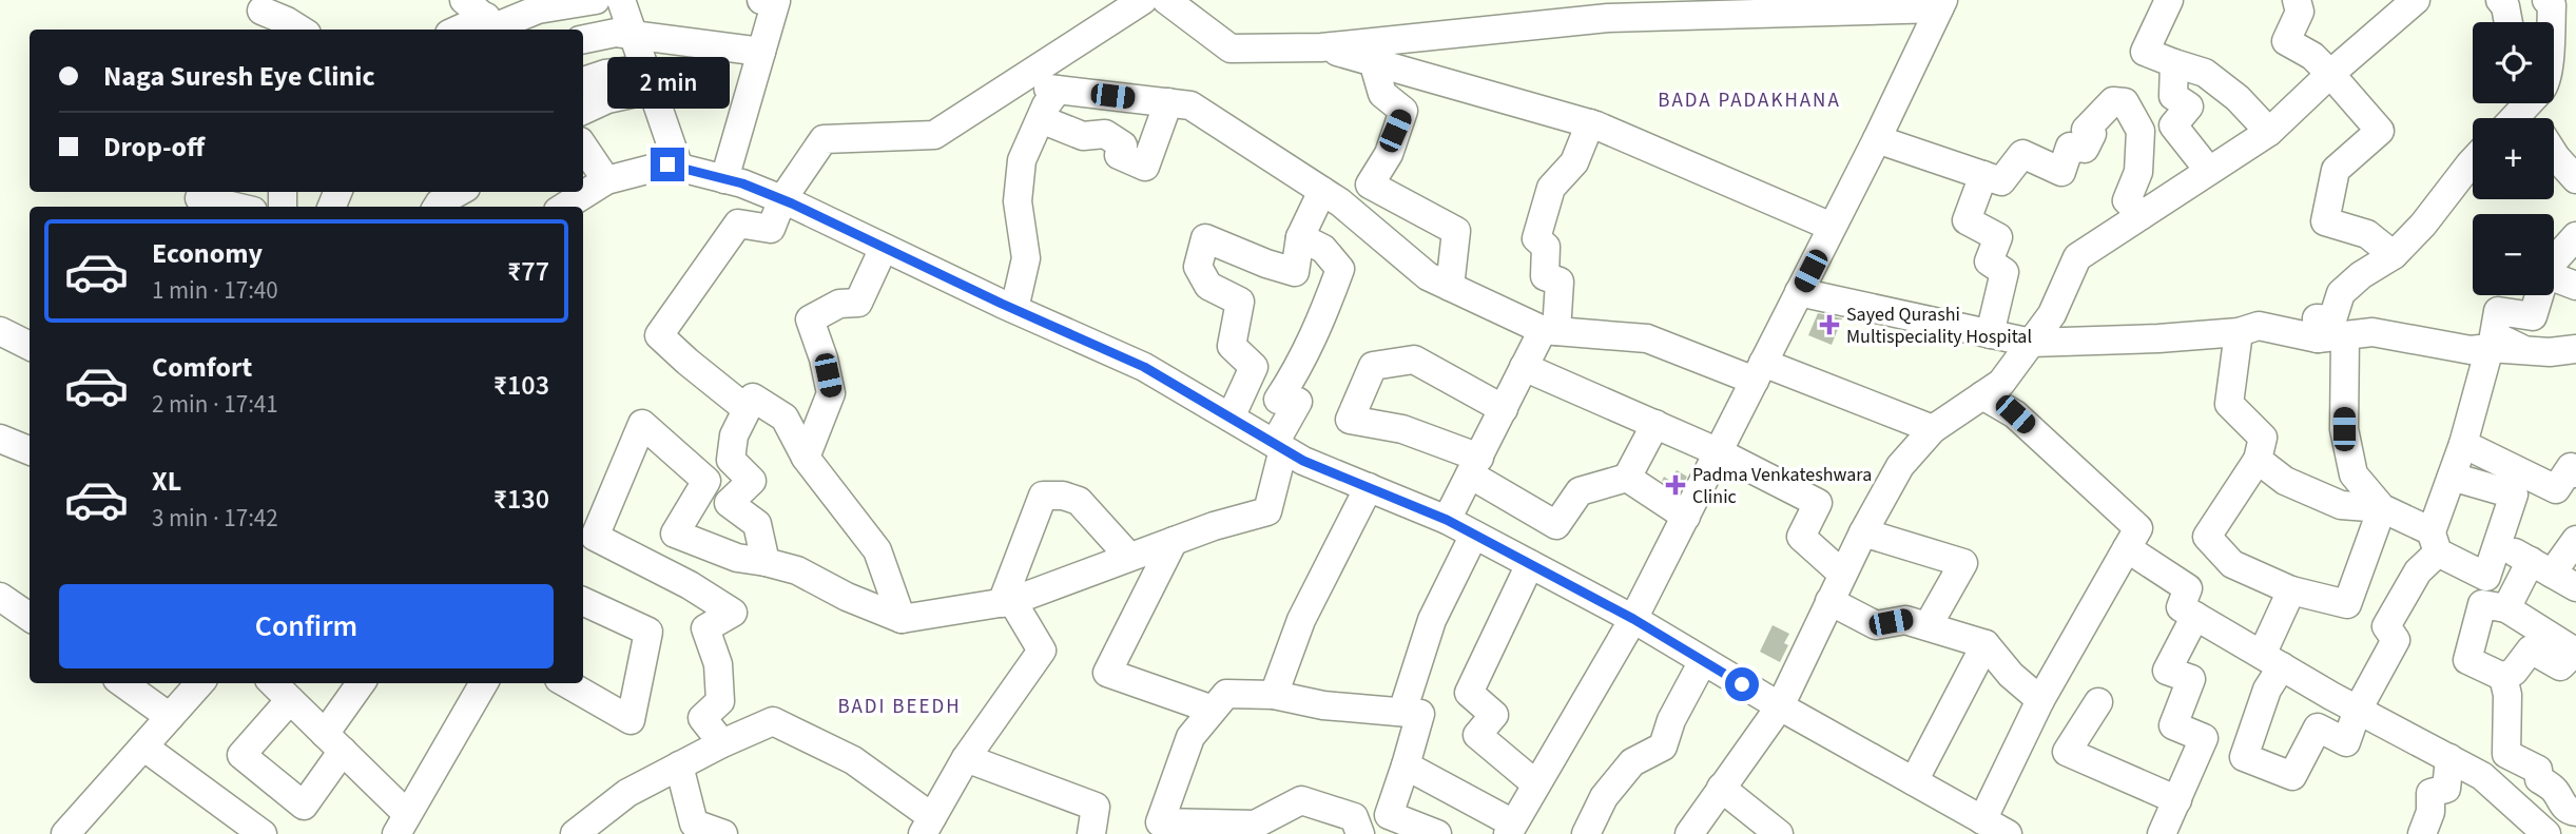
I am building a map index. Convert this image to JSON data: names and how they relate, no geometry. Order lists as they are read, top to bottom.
{
  "districts": ["BADA PADAKHANA", "BADI BEEDH"],
  "places": {
    "health": ["Sayed Qurashi Multispeciality Hospital", "Padma Venkateshwara Clinic"]
  },
  "page": {
    "map_buttons": ["+", "−"],
    "banner": ["Naga Suresh Eye Clinic", "Drop-off"],
    "bubble": "2 min",
    "list": [
      {
        "name": "Economy",
        "note": "1 min · 17:40",
        "value": "₹77"
      },
      {
        "name": "Comfort",
        "note": "2 min · 17:41",
        "value": "₹103"
      },
      {
        "name": "XL",
        "note": "3 min · 17:42",
        "value": "₹130"
      }
    ],
    "buttons": "Confirm"
  }
}
